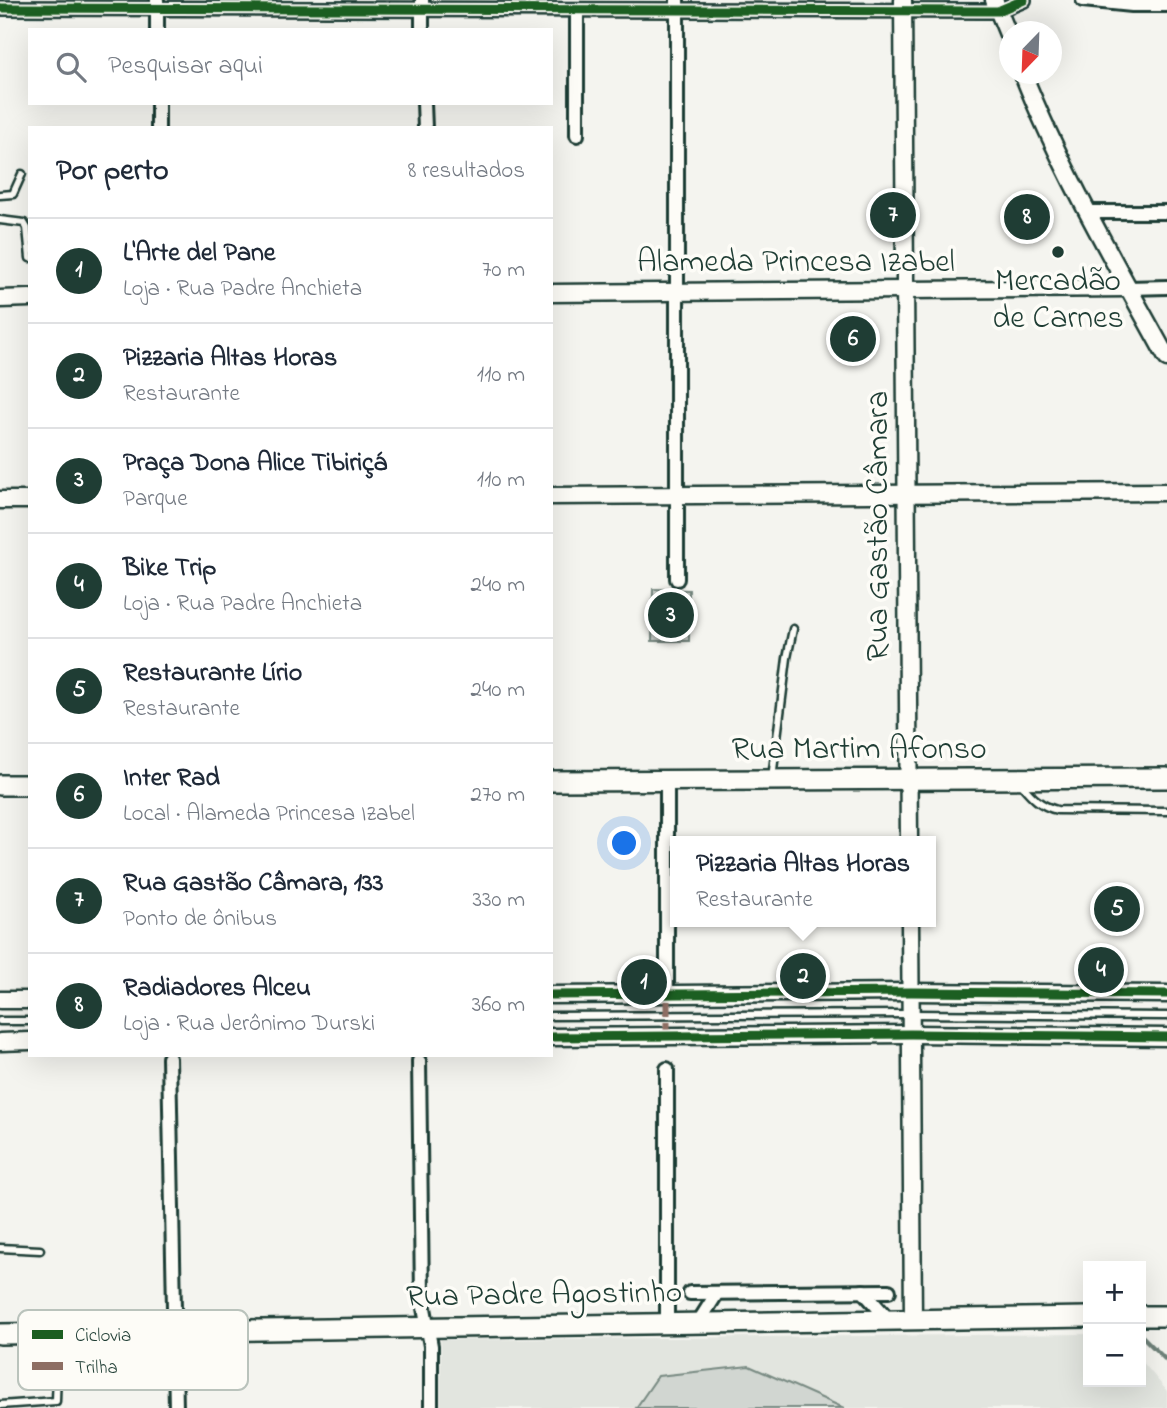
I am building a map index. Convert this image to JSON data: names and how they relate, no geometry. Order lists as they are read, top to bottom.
{
  "streets": {
    "main road": ["Rua Martim Afonso", "Rua Padre Agostinho"],
    "street": ["Alameda Princesa Izabel", "Rua Gastão Câmara"]
  },
  "crossings": [
    ["Alameda Princesa Izabel", "Rua Gastão Câmara"],
    ["Rua Gastão Câmara", "Rua Martim Afonso"]
  ],
  "places": ["Mercadão de Carnes"],
  "legend": ["Ciclovia", "Trilha"],
  "north": "bottom left",
  "page": {
    "search": "Pesquisar aqui",
    "heading": ["Por perto", "8 resultados"],
    "pins": [
      "7",
      "8",
      "6",
      "3",
      "5",
      "4",
      "2",
      "1"
    ],
    "list": [
      {
        "mark": "1",
        "name": "L'Arte del Pane",
        "note": "Loja · Rua Padre Anchieta",
        "value": "70 m"
      },
      {
        "mark": "2",
        "name": "Pizzaria Altas Horas",
        "note": "Restaurante",
        "value": "110 m"
      },
      {
        "mark": "3",
        "name": "Praça Dona Alice Tibiriçá",
        "note": "Parque",
        "value": "110 m"
      },
      {
        "mark": "4",
        "name": "Bike Trip",
        "note": "Loja · Rua Padre Anchieta",
        "value": "240 m"
      },
      {
        "mark": "5",
        "name": "Restaurante Lírio",
        "note": "Restaurante",
        "value": "240 m"
      },
      {
        "mark": "6",
        "name": "Inter Rad",
        "note": "Local · Alameda Princesa Izabel",
        "value": "270 m"
      },
      {
        "mark": "7",
        "name": "Rua Gastão Câmara, 133",
        "note": "Ponto de ônibus",
        "value": "330 m"
      },
      {
        "mark": "8",
        "name": "Radiadores Alceu",
        "note": "Loja · Rua Jerônimo Durski",
        "value": "360 m"
      }
    ],
    "popup": ["Pizzaria Altas Horas", "Restaurante"],
    "map_buttons": ["+", "−"]
  }
}
